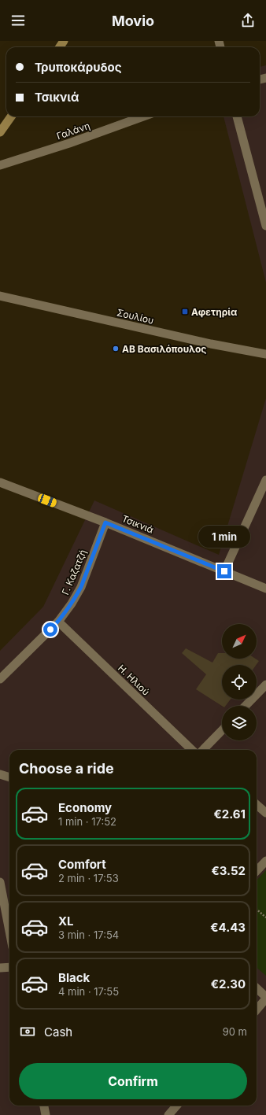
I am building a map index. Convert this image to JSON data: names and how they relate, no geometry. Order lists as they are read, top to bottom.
{
  "streets": {
    "street": [
      "Γαλάνη",
      "Σουλίου",
      "Τσικνιά",
      "Γ. Καζατζή",
      "Η. Ηλιού"
    ]
  },
  "crossings": [
    ["Τσικνιά", "Γ. Καζατζή"],
    ["Γ. Καζατζή", "Η. Ηλιού"]
  ],
  "places": {
    "transit": ["Αφετηρία"],
    "other": ["ΑΒ Βασιλόπουλος"]
  },
  "north": "top right",
  "page": {
    "header": "Movio",
    "banner": ["Τρυποκάρυδος", "Τσικνιά"],
    "bubble": "1 min",
    "heading": "Choose a ride",
    "list": [
      {
        "name": "Economy",
        "note": "1 min · 17:52",
        "value": "€2.61"
      },
      {
        "name": "Comfort",
        "note": "2 min · 17:53",
        "value": "€3.52"
      },
      {
        "name": "XL",
        "note": "3 min · 17:54",
        "value": "€4.43"
      },
      {
        "name": "Black",
        "note": "4 min · 17:55",
        "value": "€2.30"
      }
    ],
    "pay": ["Cash", "90 m"],
    "buttons": "Confirm"
  }
}
